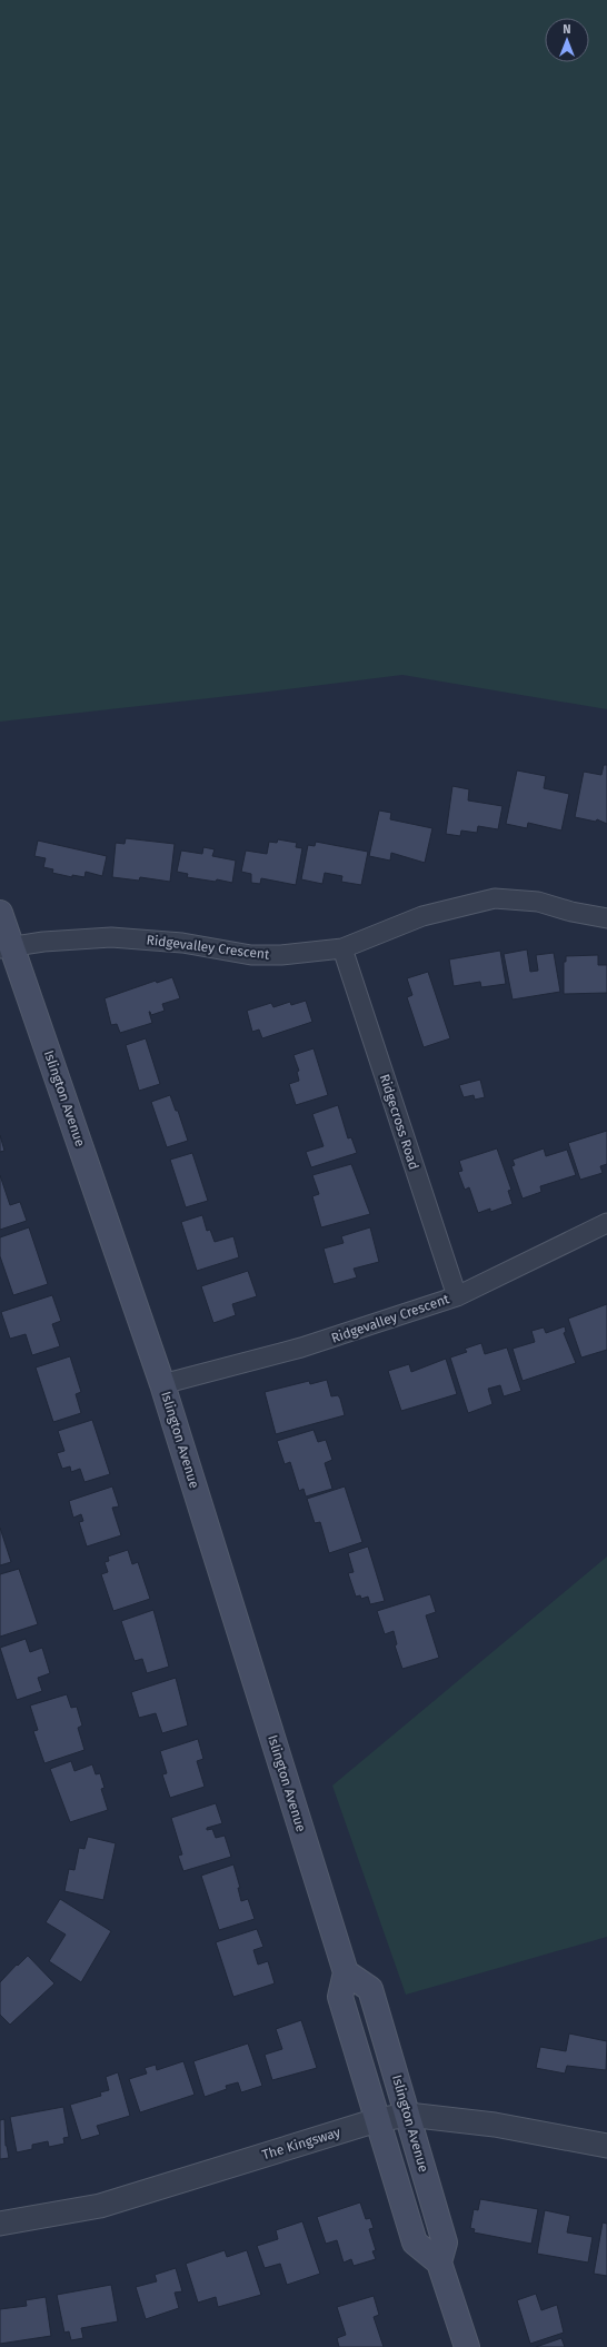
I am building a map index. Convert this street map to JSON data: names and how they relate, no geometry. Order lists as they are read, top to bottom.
{
  "streets": {
    "main road": ["Islington Avenue"],
    "street": ["Ridgevalley Crescent", "Ridgecross Road", "The Kingsway"]
  },
  "crossings": [
    ["Ridgevalley Crescent", "Islington Avenue"],
    ["Ridgevalley Crescent", "Ridgecross Road"],
    ["Islington Avenue", "The Kingsway"]
  ],
  "north": "top"
}
